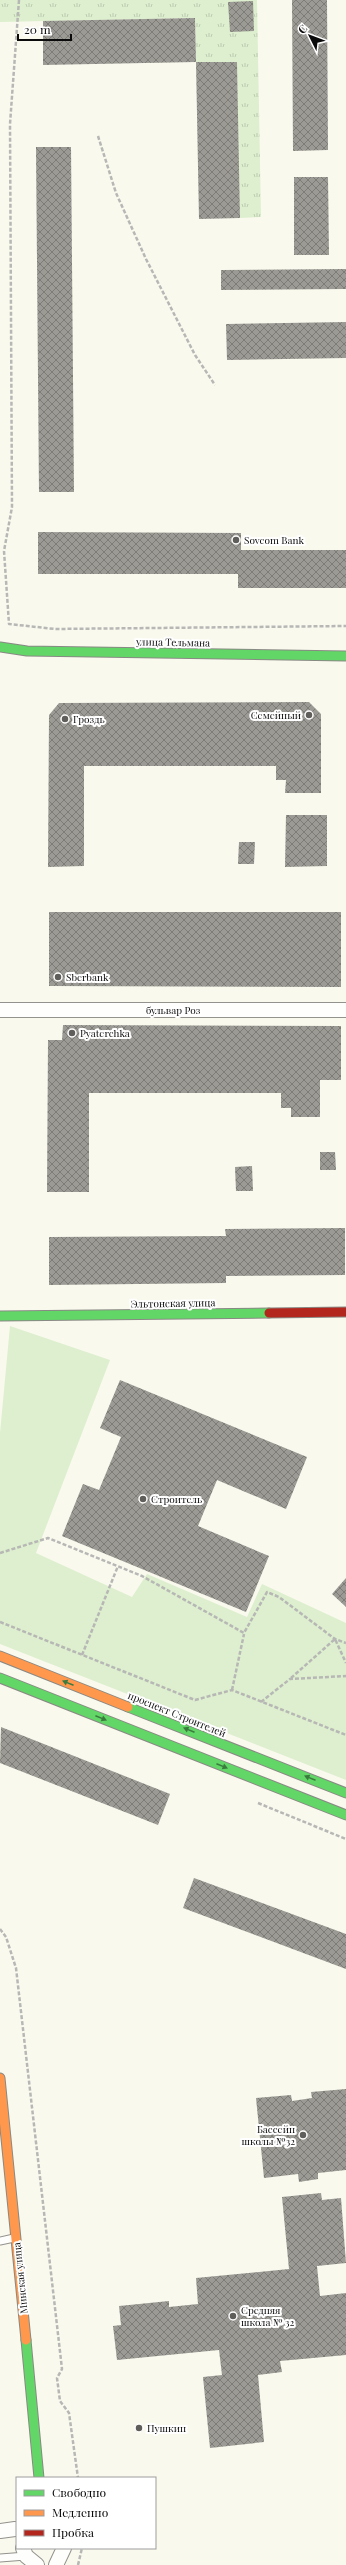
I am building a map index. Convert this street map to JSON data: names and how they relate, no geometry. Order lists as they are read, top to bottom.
{
  "streets": {
    "street": [
      "улица Тельмана",
      "бульвар Роз",
      "Эльтонская улица",
      "проспект Строителей",
      "Минская улица"
    ]
  },
  "places": [
    "Sovcom Bank",
    "Семейный",
    "Гроздь",
    "Sberbank",
    "Pyaterchka",
    "Строитель",
    "Бассейн школы №32",
    "Средняя школа № 32",
    "Пушкин"
  ],
  "legend": ["Свободно", "Медленно", "Пробка"],
  "scale_bar": "20 m",
  "north": "top left"
}
